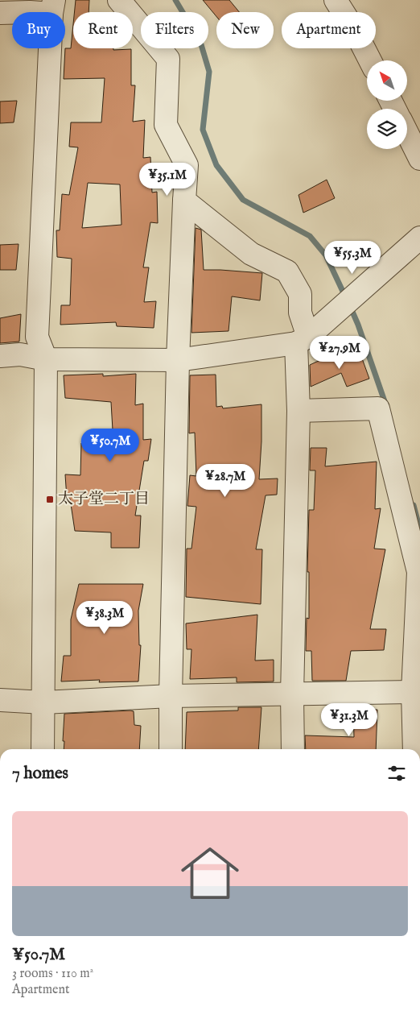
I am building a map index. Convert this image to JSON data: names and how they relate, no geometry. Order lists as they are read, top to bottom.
{
  "places": {
    "transit": ["太子堂二丁目"]
  },
  "north": "top left",
  "page": {
    "chip": [
      "Buy",
      "Rent",
      "Filters",
      "New",
      "Apartment"
    ],
    "price": [
      "¥35.1M",
      "¥55.3M",
      "¥27.9M",
      "¥50.7M",
      "¥28.7M",
      "¥38.3M",
      "¥31.3M"
    ],
    "heading": "7 homes",
    "list": [
      {
        "name": "¥50.7M",
        "note": "3 rooms · 110 m² · Apartment"
      }
    ]
  }
}
